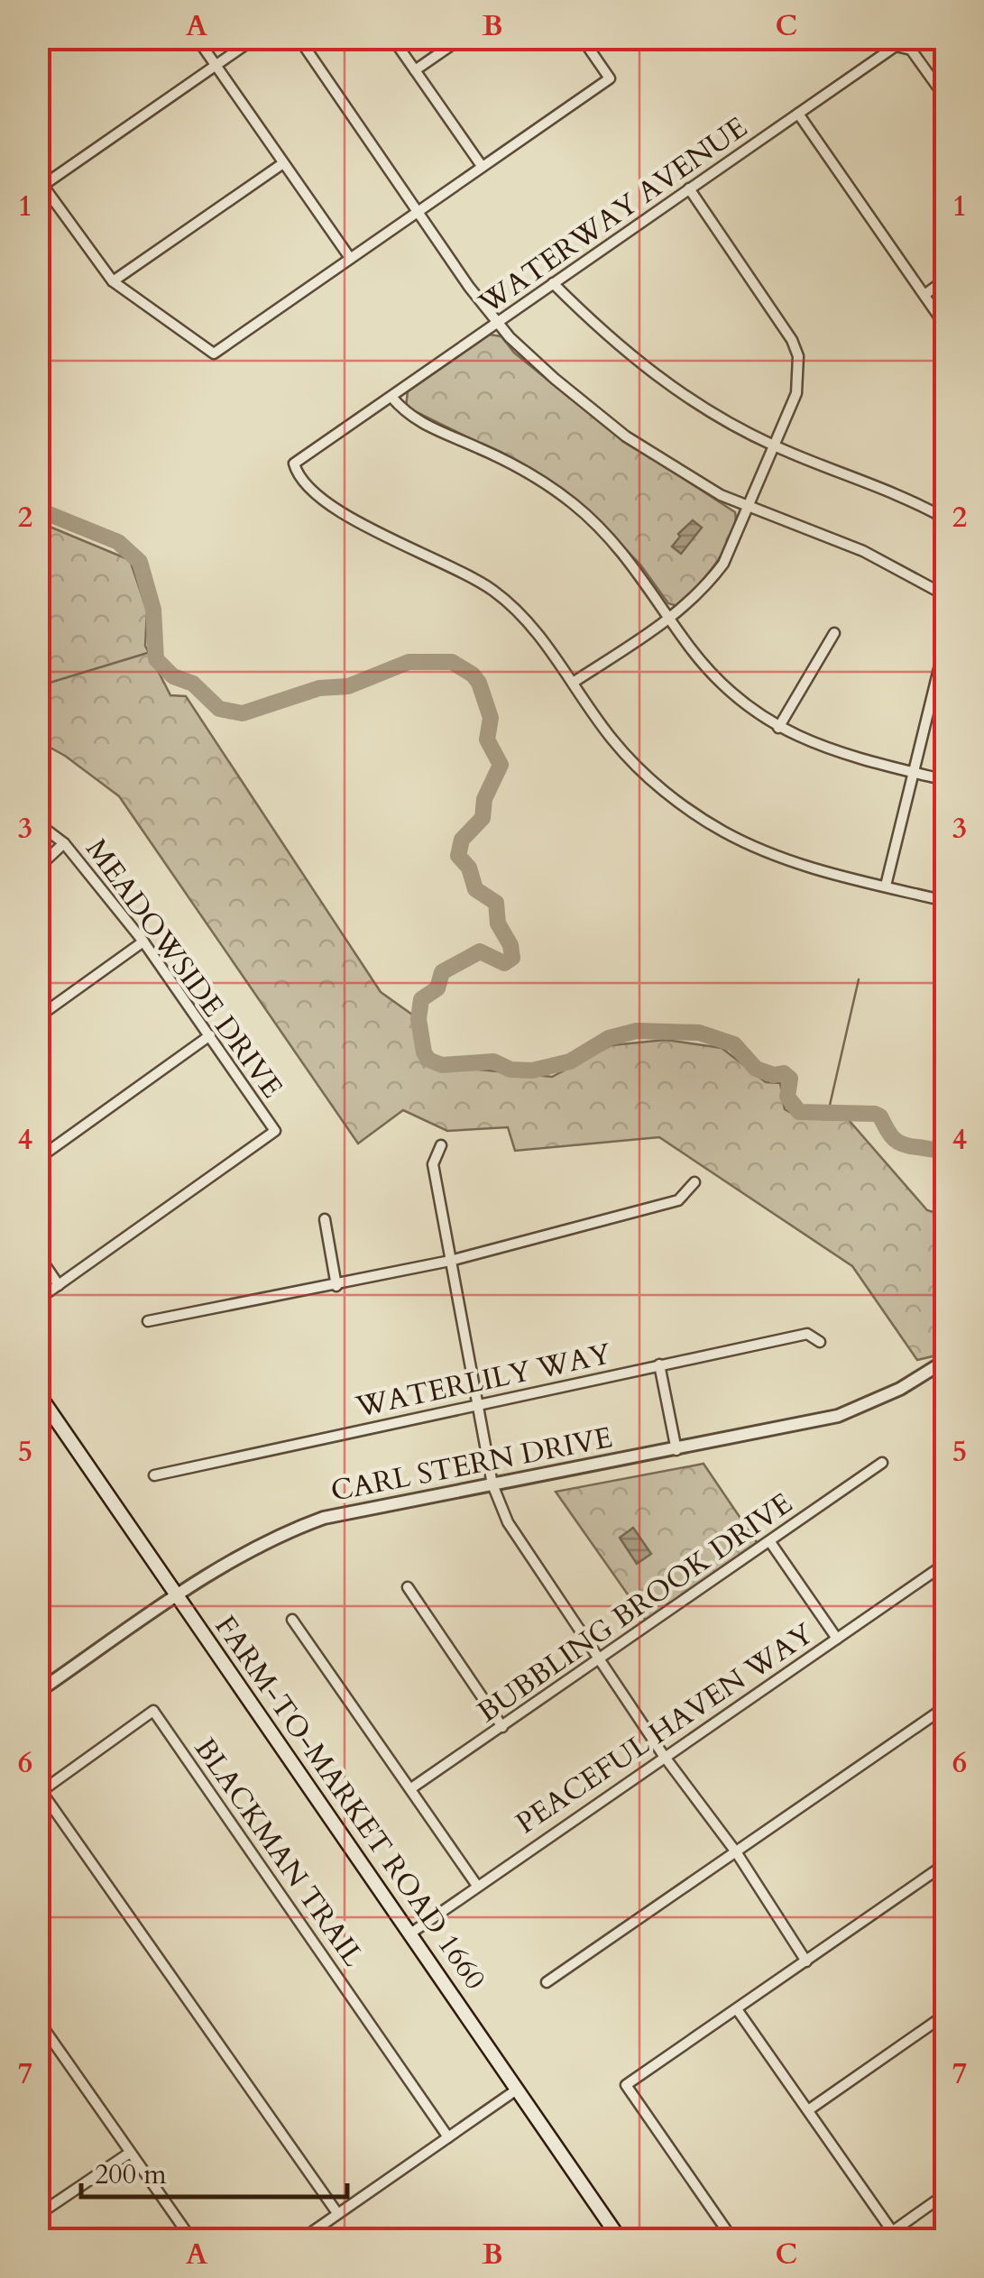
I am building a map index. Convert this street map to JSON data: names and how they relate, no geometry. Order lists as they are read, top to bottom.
{
  "streets": {
    "main road": ["FARM-TO-MARKET ROAD 1660"],
    "street": [
      "WATERWAY AVENUE",
      "MEADOWSIDE DRIVE",
      "WATERLILY WAY",
      "CARL STERN DRIVE",
      "BUBBLING BROOK DRIVE",
      "PEACEFUL HAVEN WAY",
      "BLACKMAN TRAIL"
    ]
  },
  "crossings": [
    ["CARL STERN DRIVE", "FARM-TO-MARKET ROAD 1660"],
    ["PEACEFUL HAVEN WAY", "FARM-TO-MARKET ROAD 1660"]
  ],
  "scale_bar": "200 m",
  "grid": {
    "columns": ["A", "B", "C"],
    "rows": [
      "1",
      "2",
      "3",
      "4",
      "5",
      "6",
      "7"
    ]
  }
}
